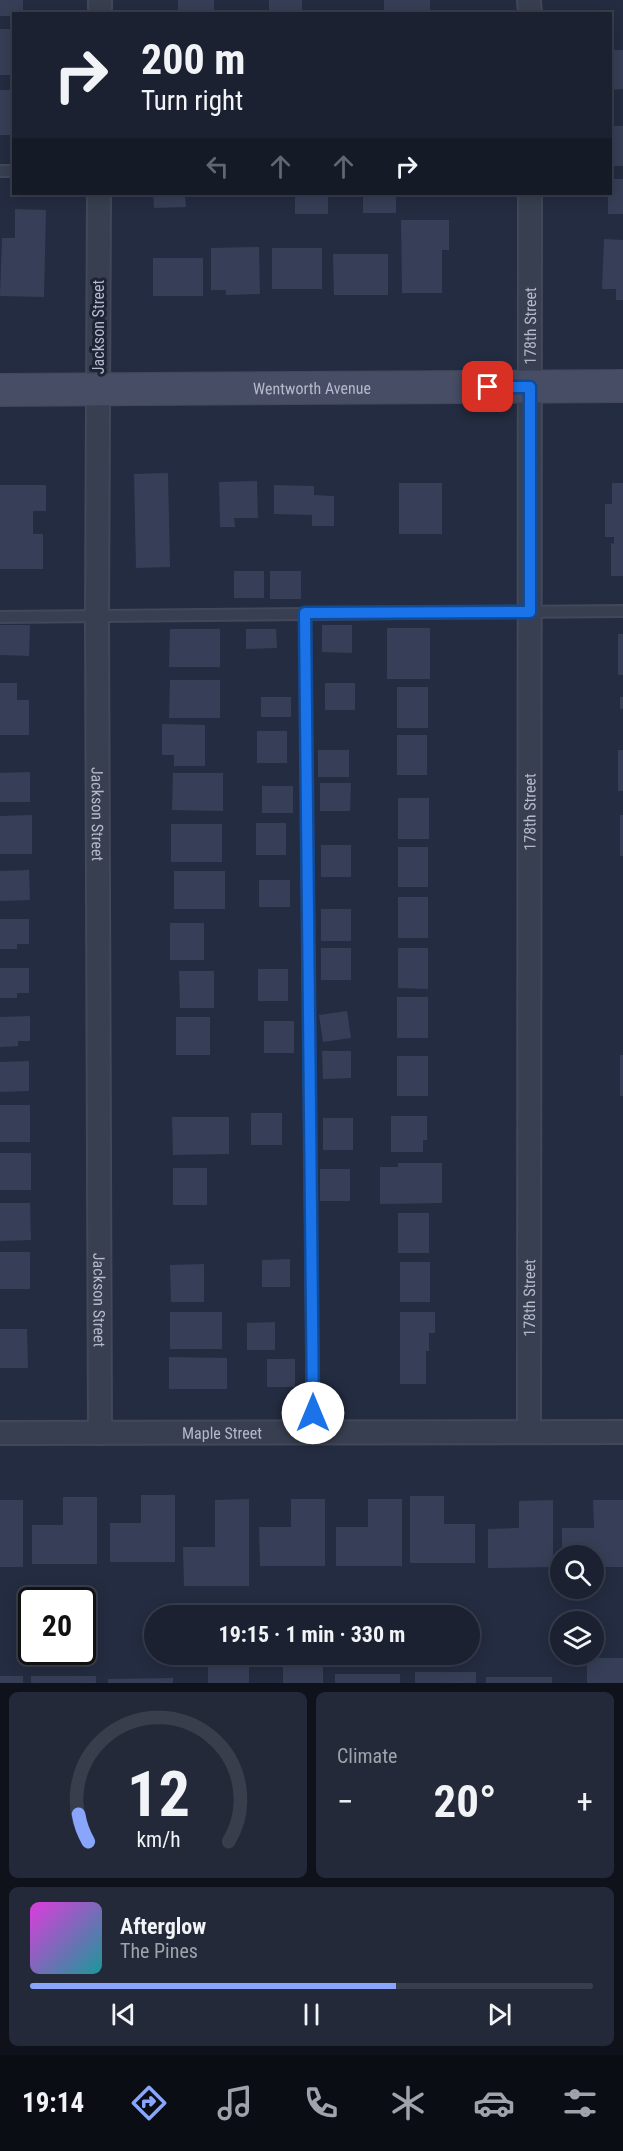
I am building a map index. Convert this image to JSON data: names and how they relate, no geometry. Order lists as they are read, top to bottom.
{
  "streets": {
    "street": [
      "Jackson Street",
      "178th Street",
      "Wentworth Avenue",
      "Maple Street"
    ]
  },
  "crossings": [
    ["Jackson Street", "Wentworth Avenue"],
    ["Jackson Street", "Maple Street"],
    ["178th Street", "Wentworth Avenue"],
    ["178th Street", "Maple Street"]
  ],
  "page": {
    "turn": ["200 m", "Turn right"],
    "limit": "20",
    "trip": "19:15 · 1 min · 330 m",
    "tile": "Climate",
    "heat": ["−", "20°", "+"],
    "song": ["Afterglow", "The Pines"],
    "tabs": "19:14",
    "gauge": ["12", "km/h"]
  }
}
